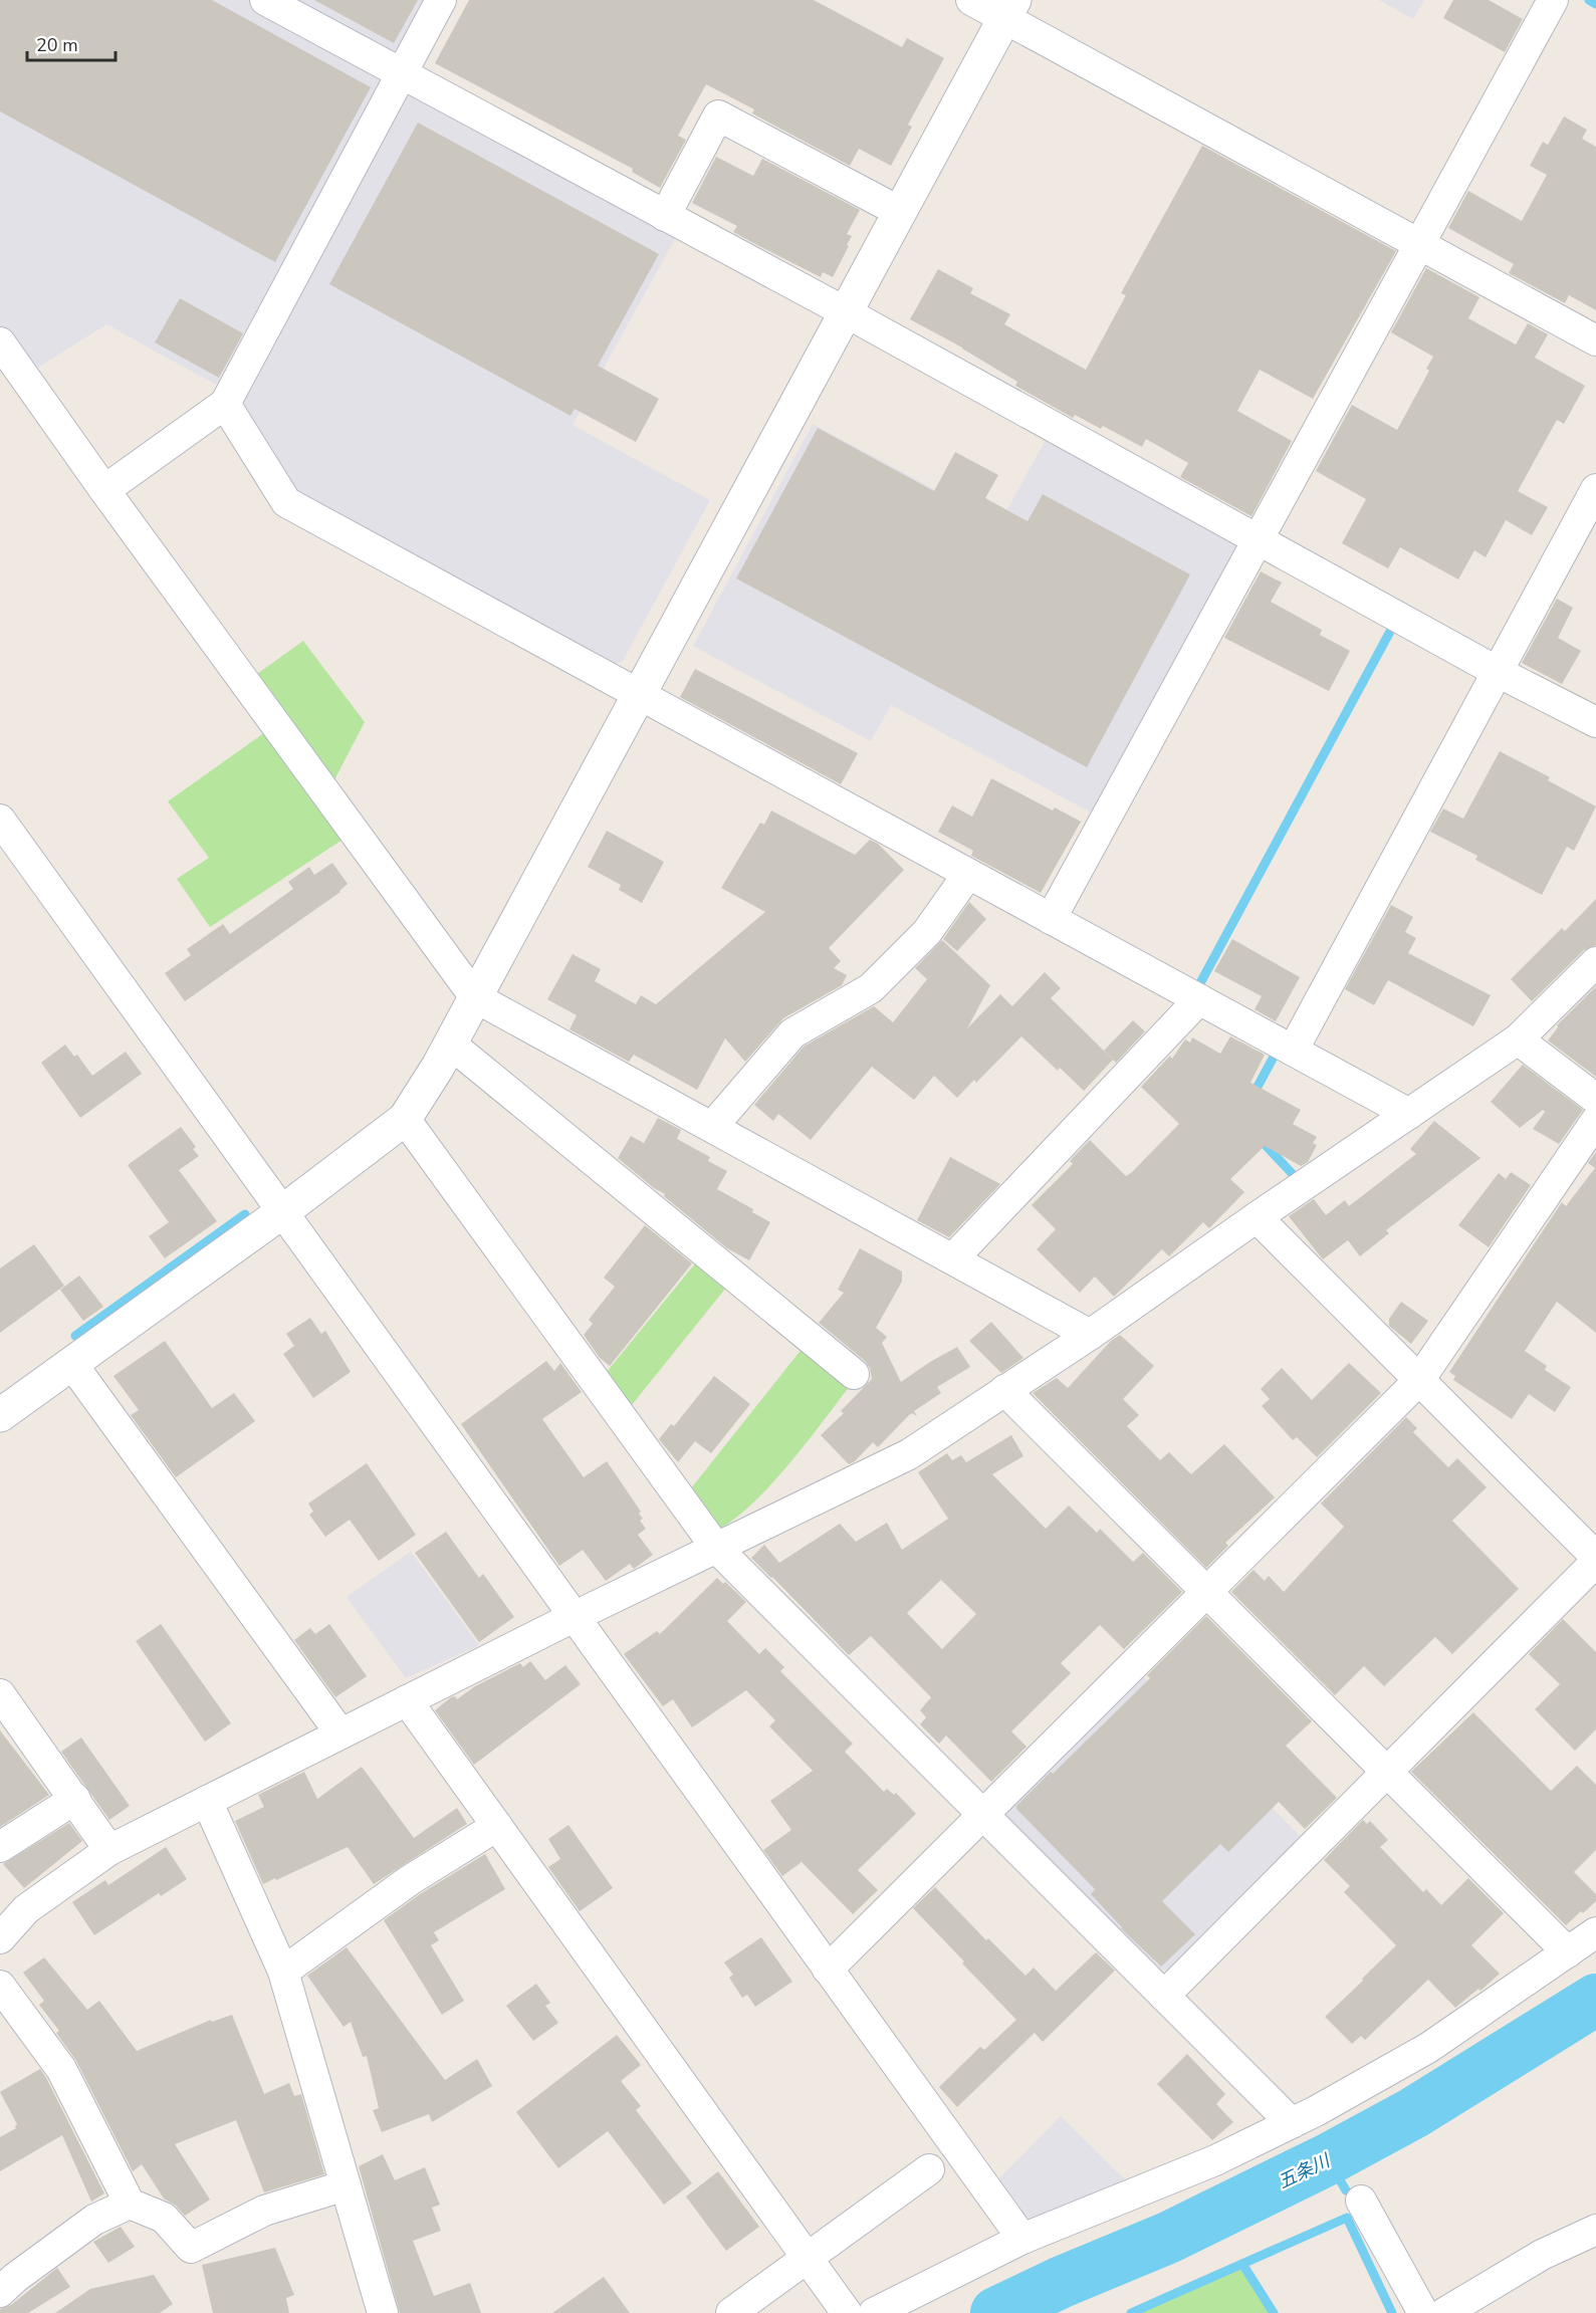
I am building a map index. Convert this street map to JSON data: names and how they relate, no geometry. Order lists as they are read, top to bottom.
{
  "water": ["五条川"],
  "scale_bar": "20 m"
}
